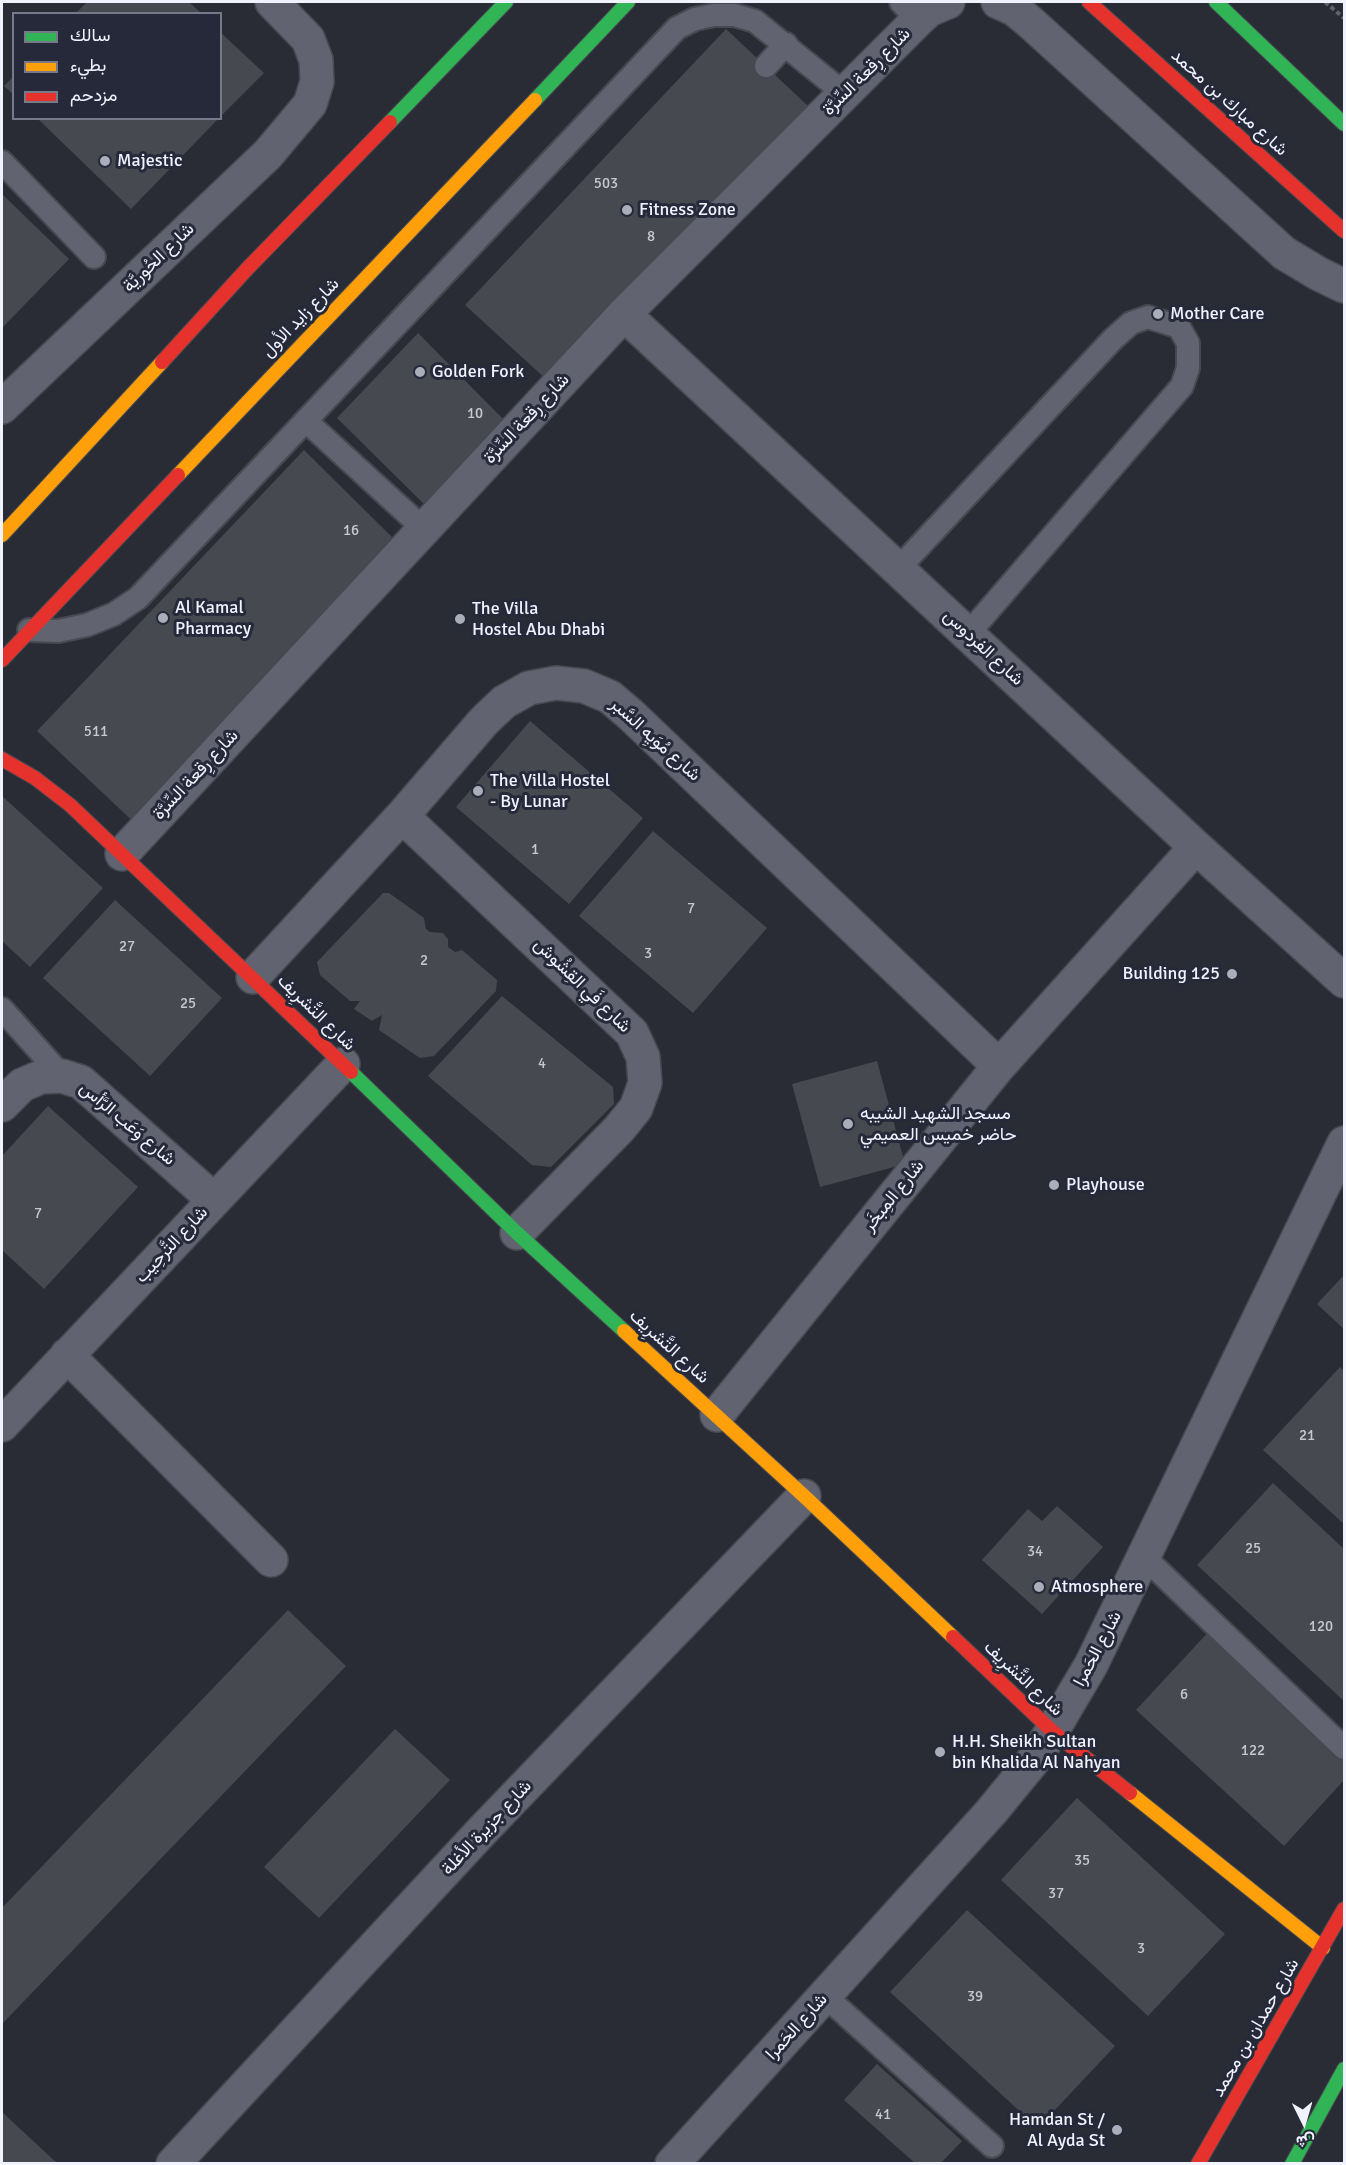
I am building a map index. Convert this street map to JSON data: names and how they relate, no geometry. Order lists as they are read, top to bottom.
{
  "streets": {
    "main road": [
      "شارع مبارك بن محمد",
      "شارع زايد الأول",
      "شارع التَّشرِيف",
      "شارع حمدان بن محمد"
    ],
    "street": [
      "شارع رِقعة السِّرَّة",
      "شارع الحُوريَّة",
      "شارع الفِردوس",
      "شارع مُوَيِه السَّبر",
      "شارع فَي القِشُوش",
      "شارع وَعَب الرَّأس",
      "شارع المِبخَر",
      "شارع التَّرحِيب",
      "شارع الحَمرا",
      "شارع جزيرة الأغلة"
    ]
  },
  "crossings": [
    ["شارع رِقعة السِّرَّة", "شارع الفِردوس"],
    ["شارع رِقعة السِّرَّة", "شارع التَّشرِيف"],
    ["شارع الفِردوس", "شارع المِبخَر"],
    ["شارع مُوَيِه السَّبر", "شارع فَي القِشُوش"],
    ["شارع مُوَيِه السَّبر", "شارع التَّشرِيف"],
    ["شارع مُوَيِه السَّبر", "شارع المِبخَر"],
    ["شارع فَي القِشُوش", "شارع التَّشرِيف"],
    ["شارع التَّشرِيف", "شارع المِبخَر"],
    ["شارع التَّشرِيف", "شارع التَّرحِيب"],
    ["شارع التَّشرِيف", "شارع الحَمرا"],
    ["شارع التَّشرِيف", "شارع جزيرة الأغلة"],
    ["شارع التَّشرِيف", "شارع حمدان بن محمد"],
    ["شارع وَعَب الرَّأس", "شارع التَّرحِيب"]
  ],
  "places": [
    "Majestic",
    "Fitness Zone",
    "Mother Care",
    "Golden Fork",
    "Al Kamal Pharmacy",
    "The Villa Hostel Abu Dhabi",
    "The Villa Hostel - By Lunar",
    "Building 125",
    "مسجد الشهيد الشيبه حاضر خميس العميمي",
    "Playhouse",
    "Atmosphere",
    "H.H. Sheikh Sultan bin Khalida Al Nahyan",
    "Hamdan St / Al Ayda St"
  ],
  "house_numbers": [
    "503",
    "8",
    "10",
    "16",
    "511",
    "1",
    "7",
    "27",
    "3",
    "2",
    "25",
    "4",
    "7",
    "21",
    "25",
    "34",
    "120",
    "6",
    "122",
    "35",
    "37",
    "3",
    "39",
    "41"
  ],
  "legend": ["سالك", "بطيء", "مزدحم"],
  "north": "bottom"
}
